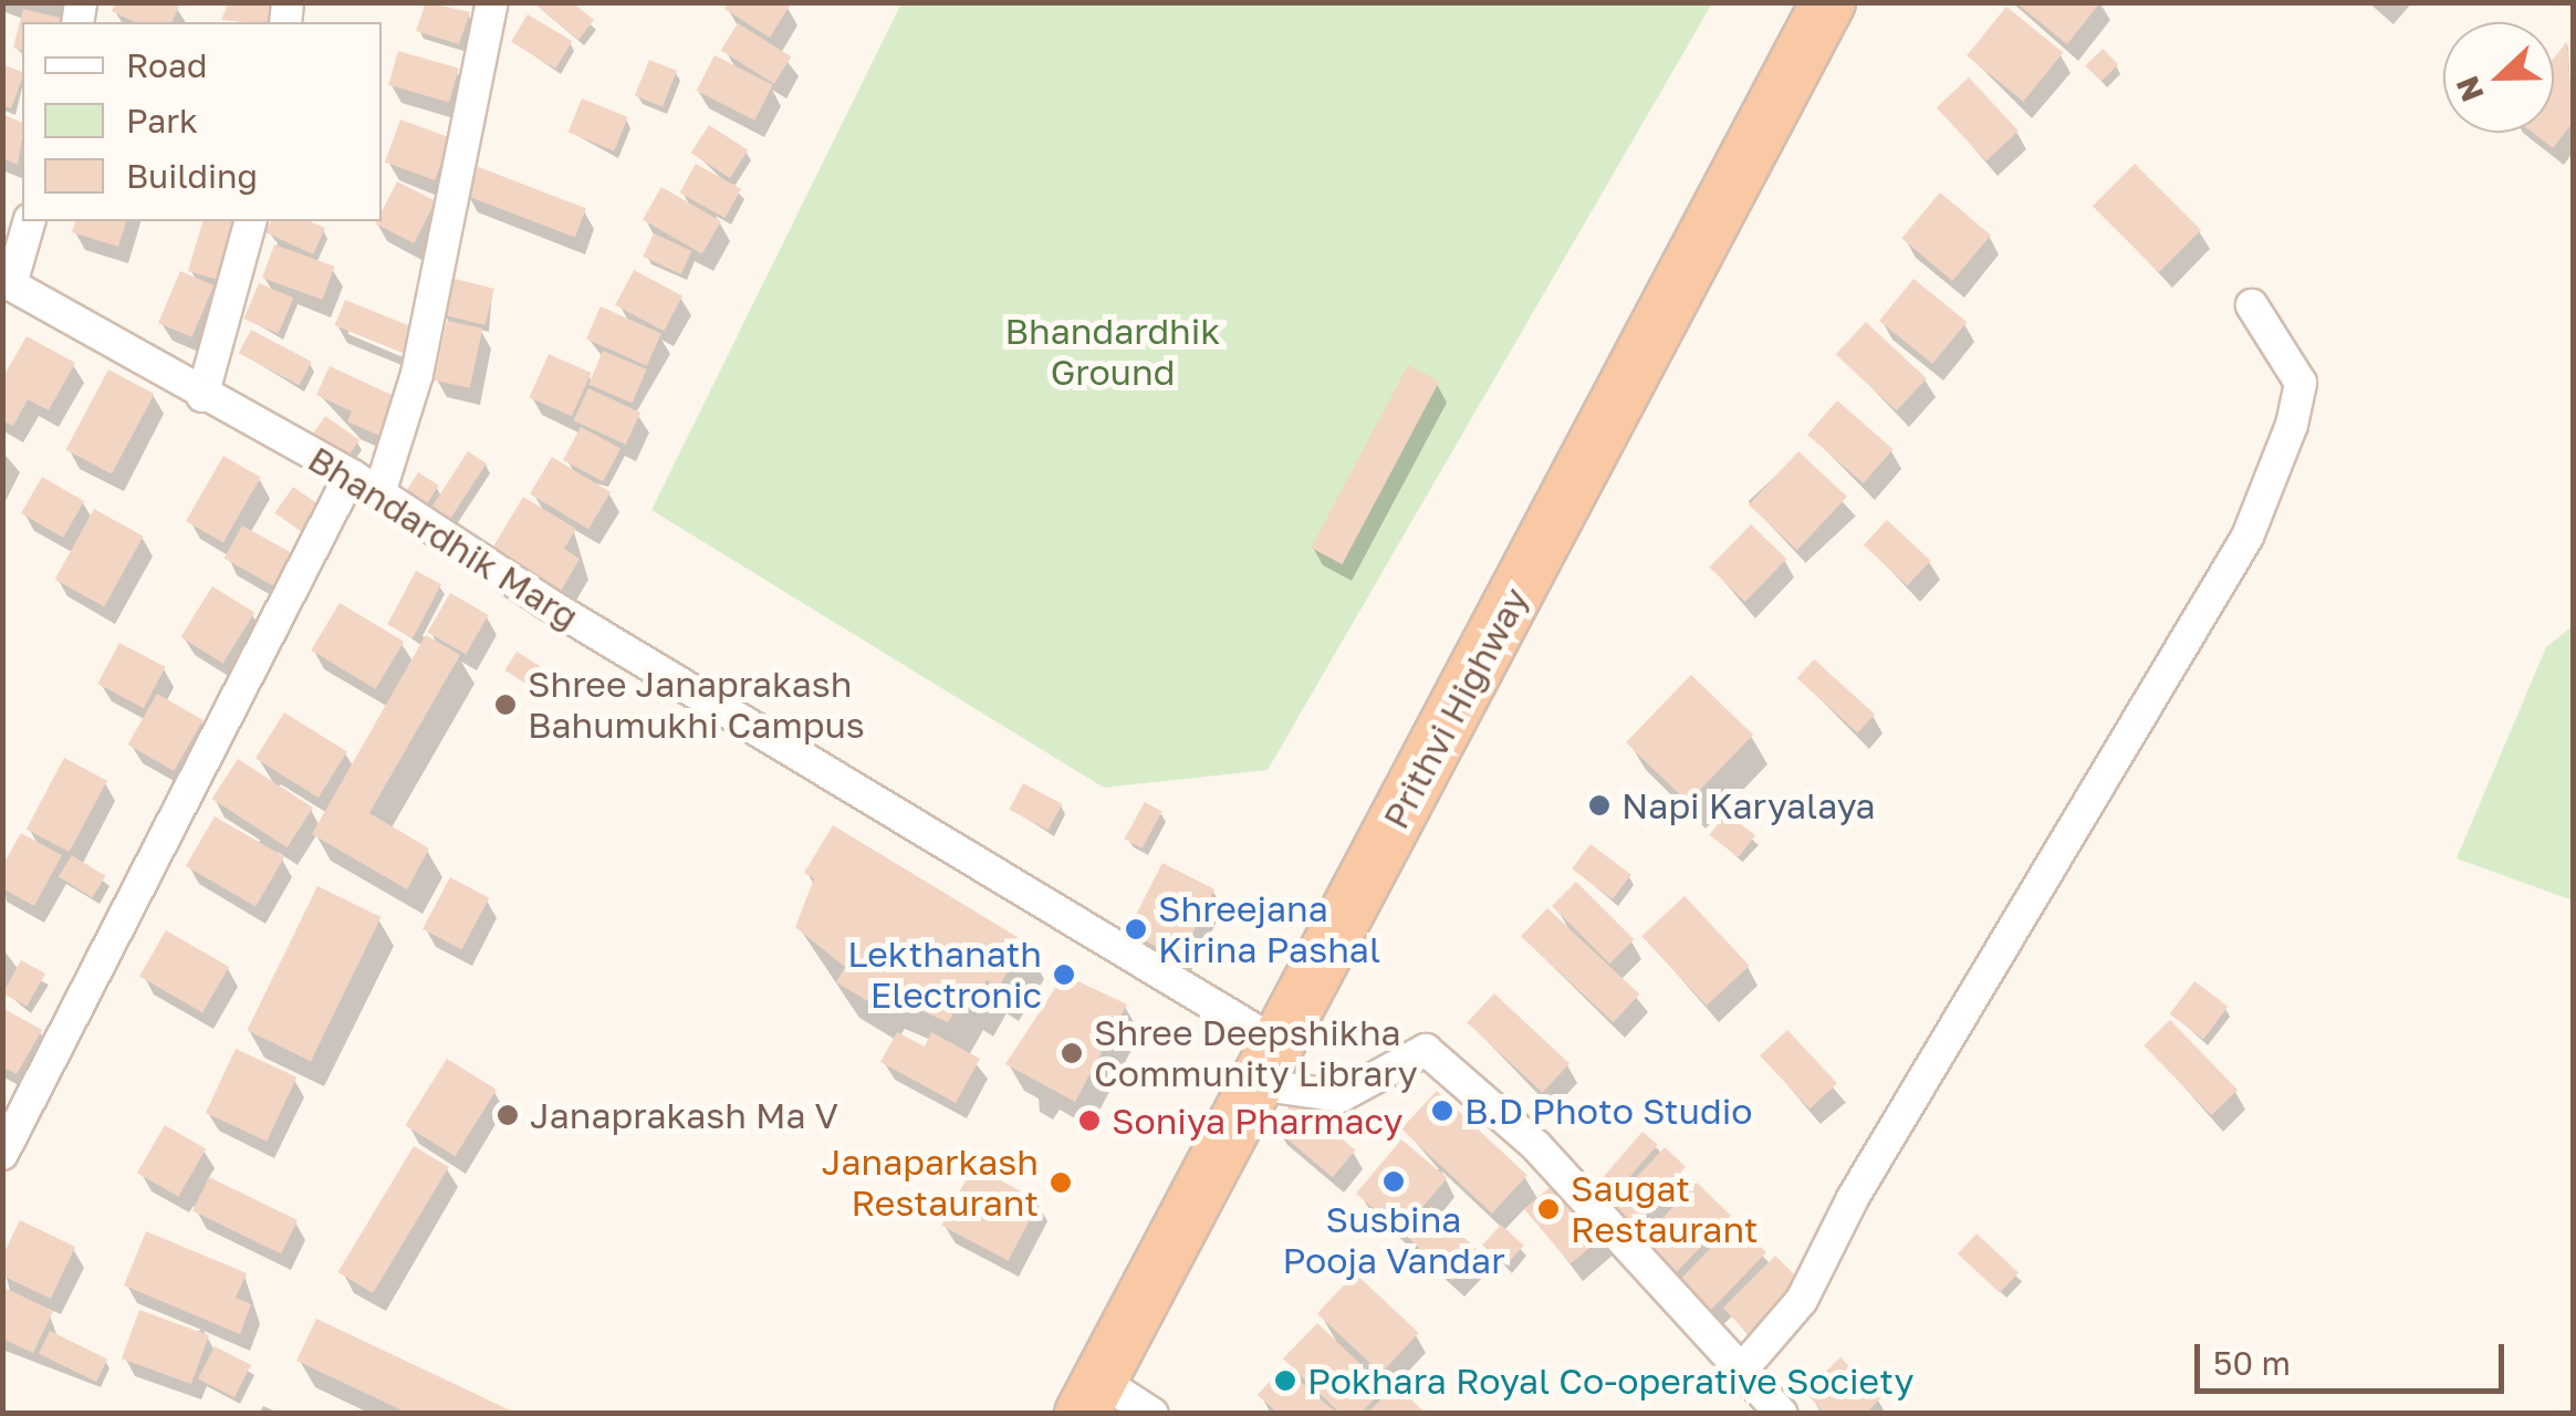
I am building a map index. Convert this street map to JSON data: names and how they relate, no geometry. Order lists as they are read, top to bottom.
{
  "streets": {
    "highway": ["Prithvi Highway"],
    "street": ["Bhandardhik Marg"]
  },
  "crossings": [
    ["Bhandardhik Marg", "Prithvi Highway"]
  ],
  "parks": ["Bhandardhik Ground"],
  "places": [
    "Shree Janaprakash Bahumukhi Campus",
    "Napi Karyalaya",
    "Shreejana Kirina Pashal",
    "Lekthanath Electronic",
    "Shree Deepshikha Community Library",
    "B.D Photo Studio",
    "Janaprakash Ma V",
    "Soniya Pharmacy",
    "Susbina Pooja Vandar",
    "Janaparkash Restaurant",
    "Saugat Restaurant",
    "Pokhara Royal Co-operative Society"
  ],
  "legend": ["Road", "Park", "Building"],
  "scale_bar": "50 m",
  "north": "left"
}
